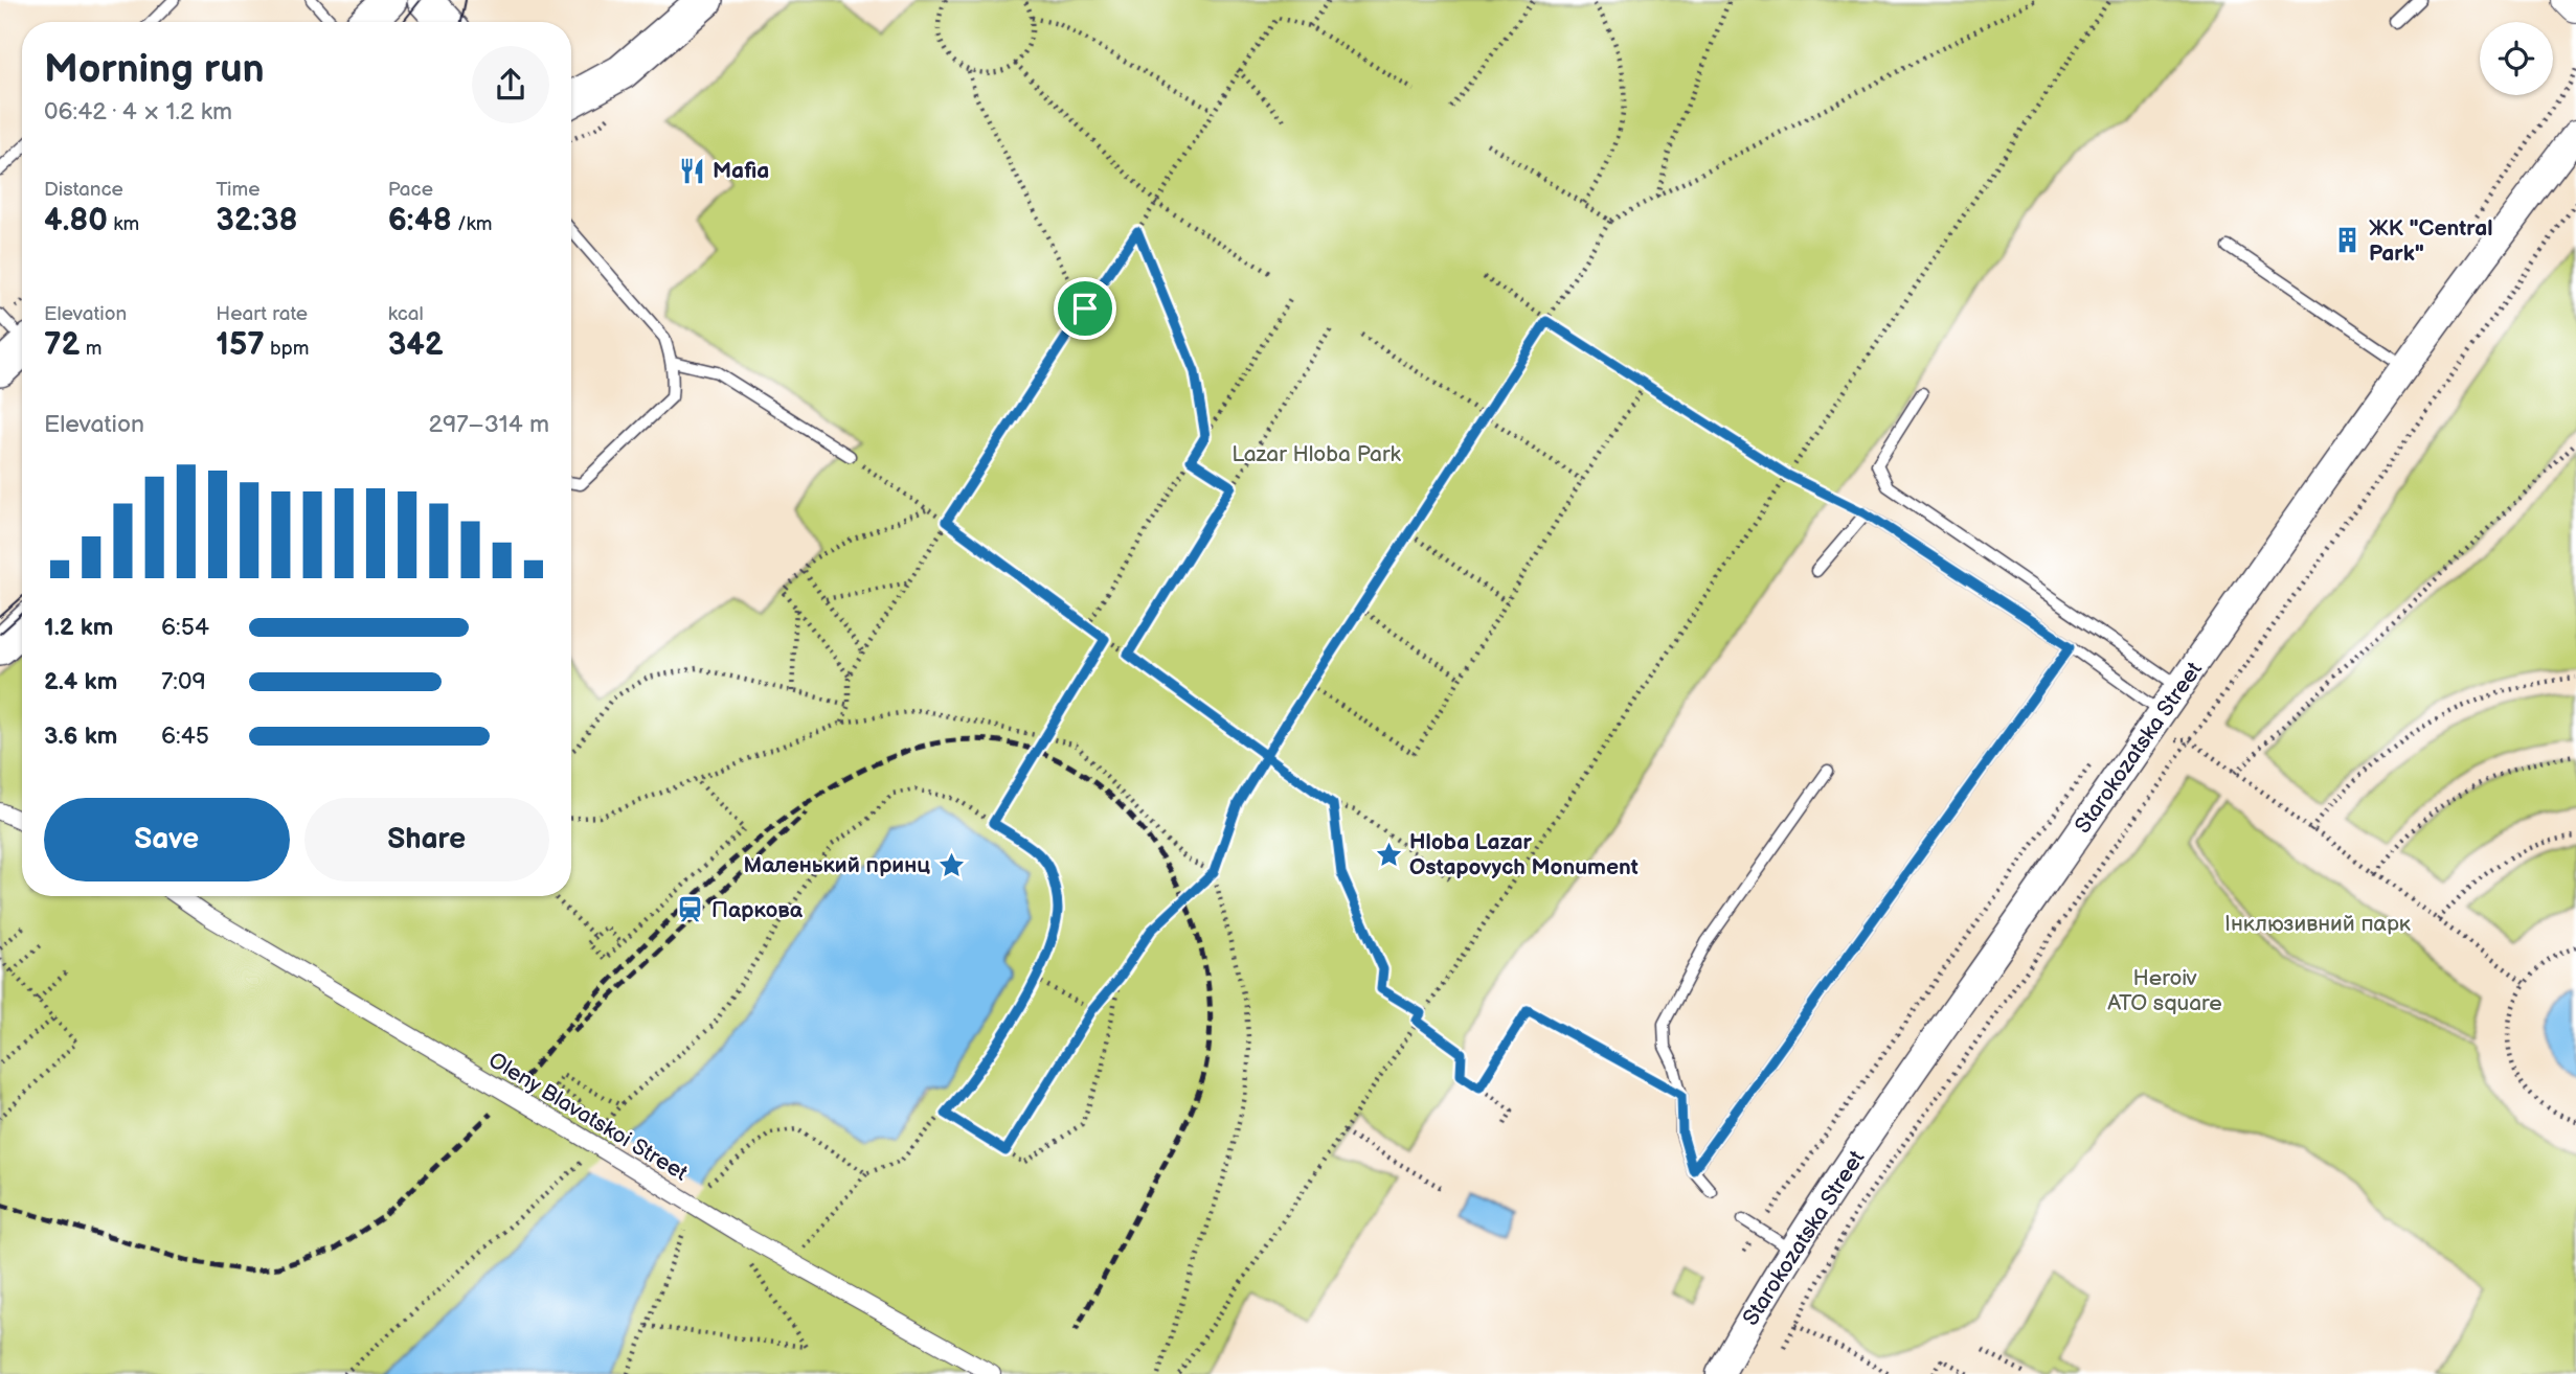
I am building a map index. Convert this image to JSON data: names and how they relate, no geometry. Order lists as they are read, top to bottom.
{
  "streets": {
    "street": ["Starokozatska Street", "Oleny Blavatskoi Street"]
  },
  "parks": ["Lazar Hloba Park", "Інклюзивний парк", "Heroiv ATO square"],
  "places": {
    "restaurant": ["Mafia"],
    "building": ["ЖК \"Central Park\""],
    "place": ["Hloba Lazar Ostapovych Monument", "Маленький принц"],
    "station": ["Паркова"]
  },
  "page": {
    "heading": ["Morning run", "06:42 · 4 × 1.2 km"],
    "stats": [
      ["Distance", "4.80 km"],
      ["Time", "32:38"],
      ["Pace", "6:48 /km"],
      ["Elevation", "72 m"],
      ["Heart rate", "157 bpm"],
      ["kcal", "342"]
    ],
    "chart": ["Elevation", "297–314 m"],
    "list": [
      {
        "name": "1.2 km",
        "note": "6:54"
      },
      {
        "name": "2.4 km",
        "note": "7:09"
      },
      {
        "name": "3.6 km",
        "note": "6:45"
      }
    ],
    "buttons": ["Save", "Share"]
  }
}
